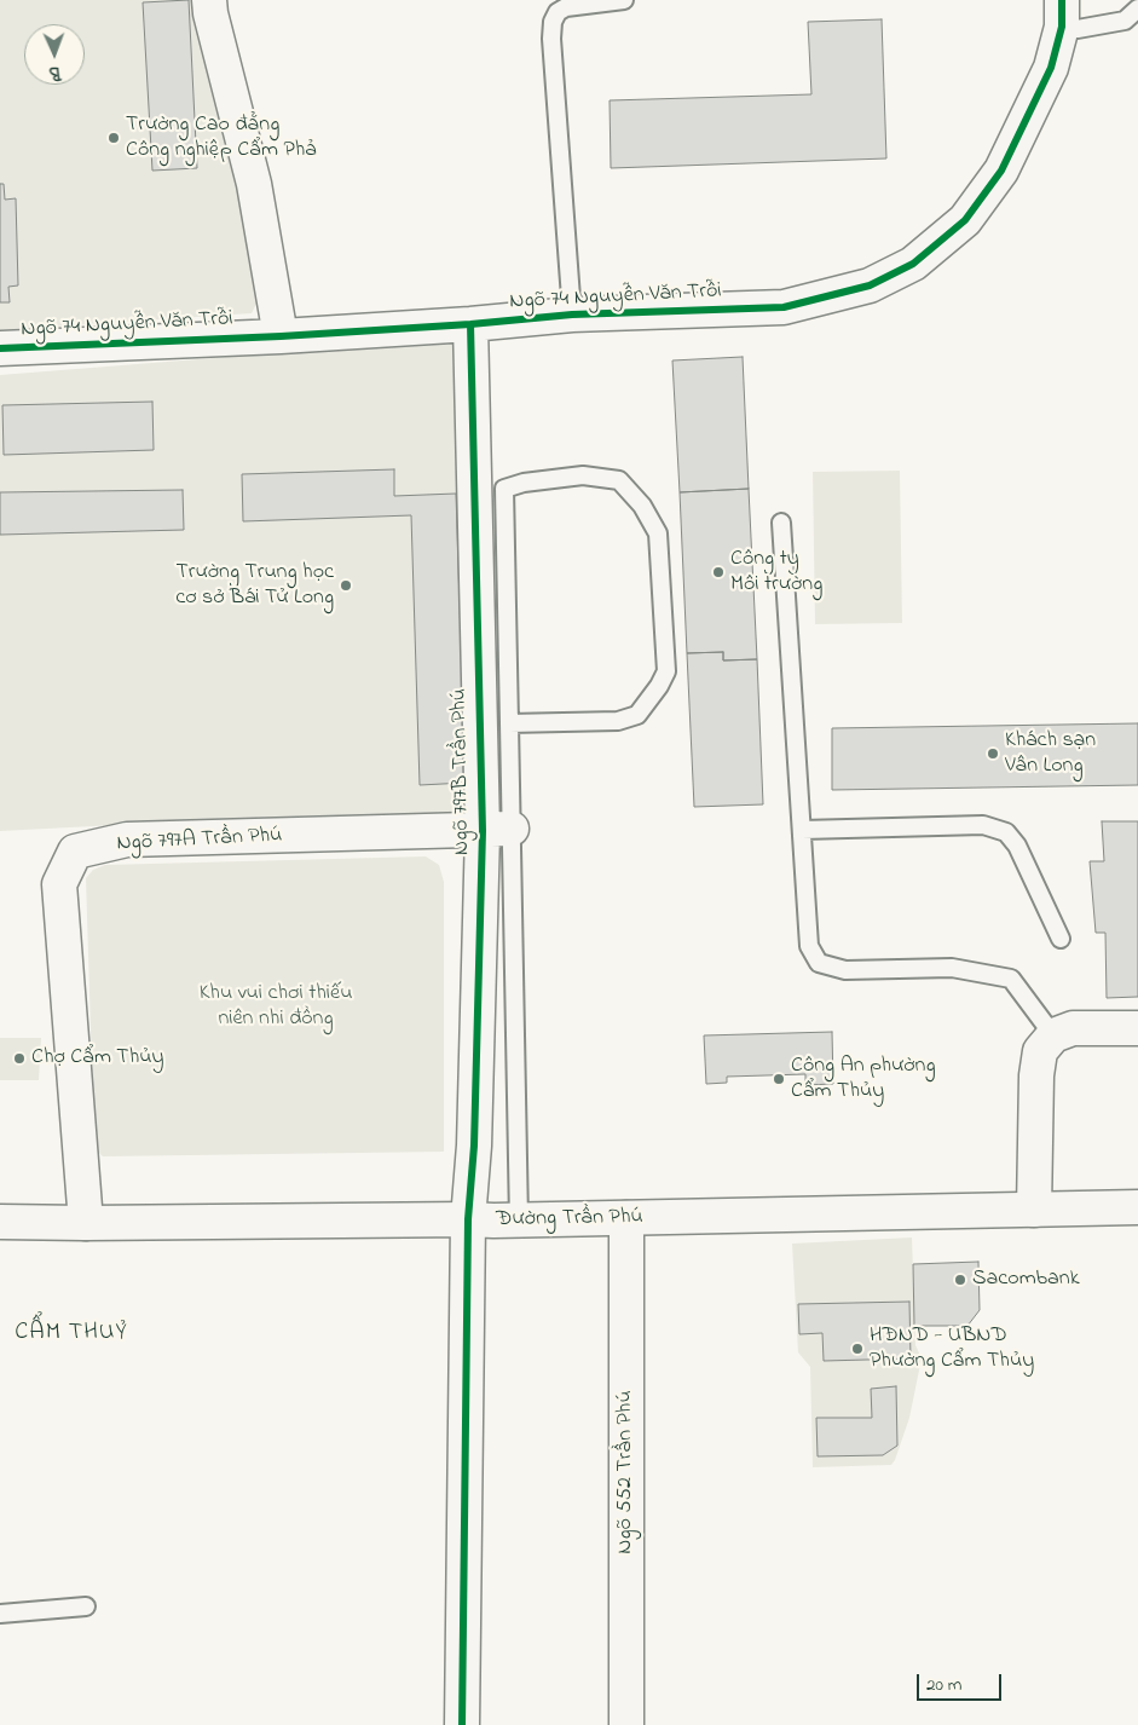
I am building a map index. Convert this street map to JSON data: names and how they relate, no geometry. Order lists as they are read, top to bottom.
{
  "streets": {
    "street": [
      "Ngõ 74 Nguyễn Văn Trỗi",
      "Ngõ 797B Trần Phú",
      "Ngõ 797A Trần Phú",
      "Đường Trần Phú",
      "Ngõ 552 Trần Phú"
    ]
  },
  "crossings": [
    ["Ngõ 74 Nguyễn Văn Trỗi", "Ngõ 797B Trần Phú"],
    ["Ngõ 797B Trần Phú", "Ngõ 797A Trần Phú"],
    ["Ngõ 797B Trần Phú", "Đường Trần Phú"],
    ["Ngõ 797A Trần Phú", "Đường Trần Phú"],
    ["Đường Trần Phú", "Ngõ 552 Trần Phú"]
  ],
  "districts": ["CẨM THUỶ"],
  "parks": ["Khu vui chơi thiếu niên nhi đồng"],
  "places": [
    "Trường Cao đẳng Công nghiệp Cẩm Phả",
    "Công ty Môi trường",
    "Trường Trung học cơ sở Bái Tử Long",
    "Khách sạn Vân Long",
    "Chợ Cẩm Thủy",
    "Công An phường Cẩm Thủy",
    "Sacombank",
    "HĐND - UBND Phường Cẩm Thủy"
  ],
  "scale_bar": "20 m",
  "north": "bottom"
}
